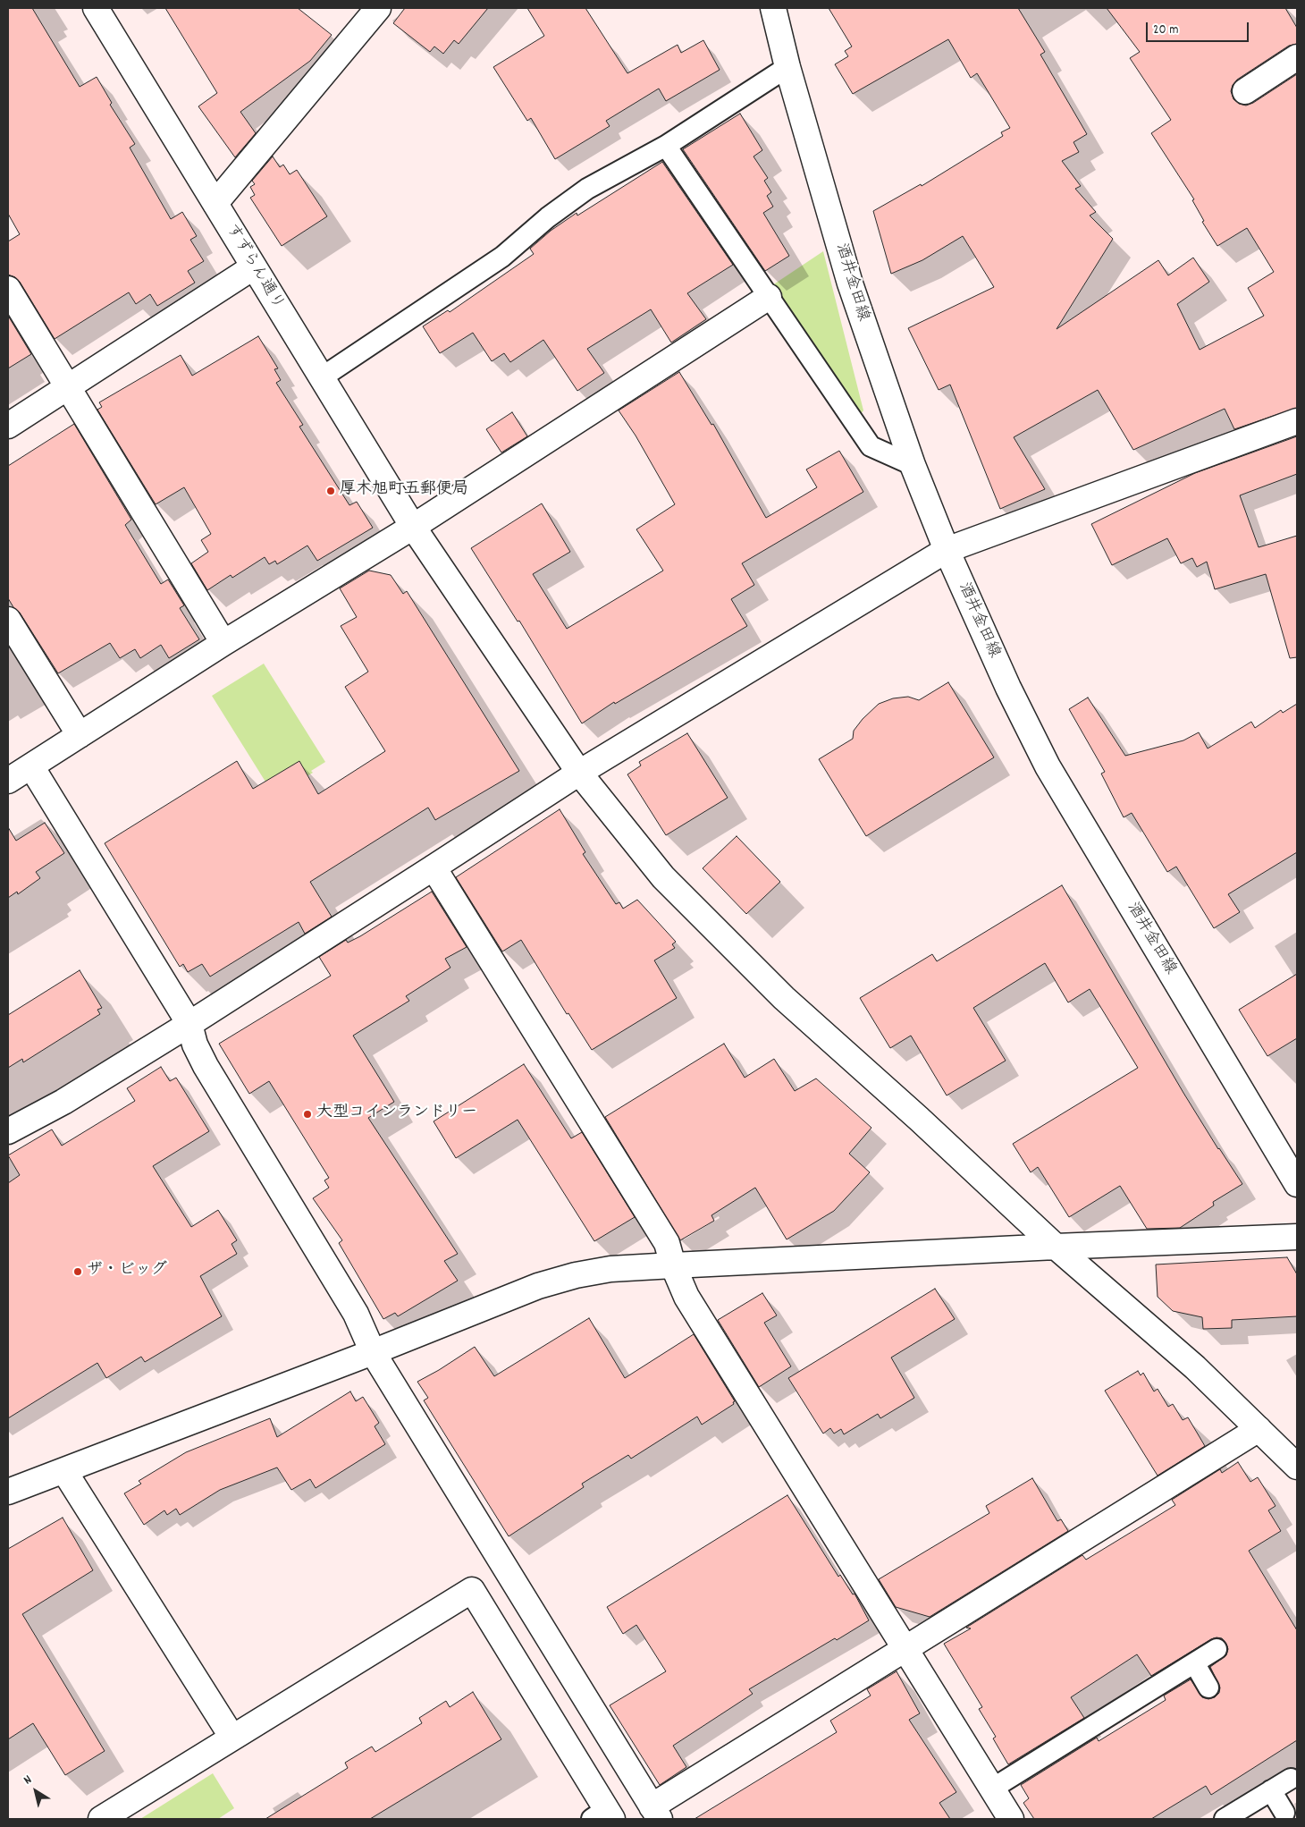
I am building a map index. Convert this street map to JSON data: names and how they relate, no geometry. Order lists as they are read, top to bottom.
{
  "streets": {
    "street": ["すずらん通り", "酒井金田線"]
  },
  "places": ["厚木旭町五郵便局", "大型コインランドリー", "ザ・ビッグ"],
  "scale_bar": "20 m",
  "north": "top left"
}
